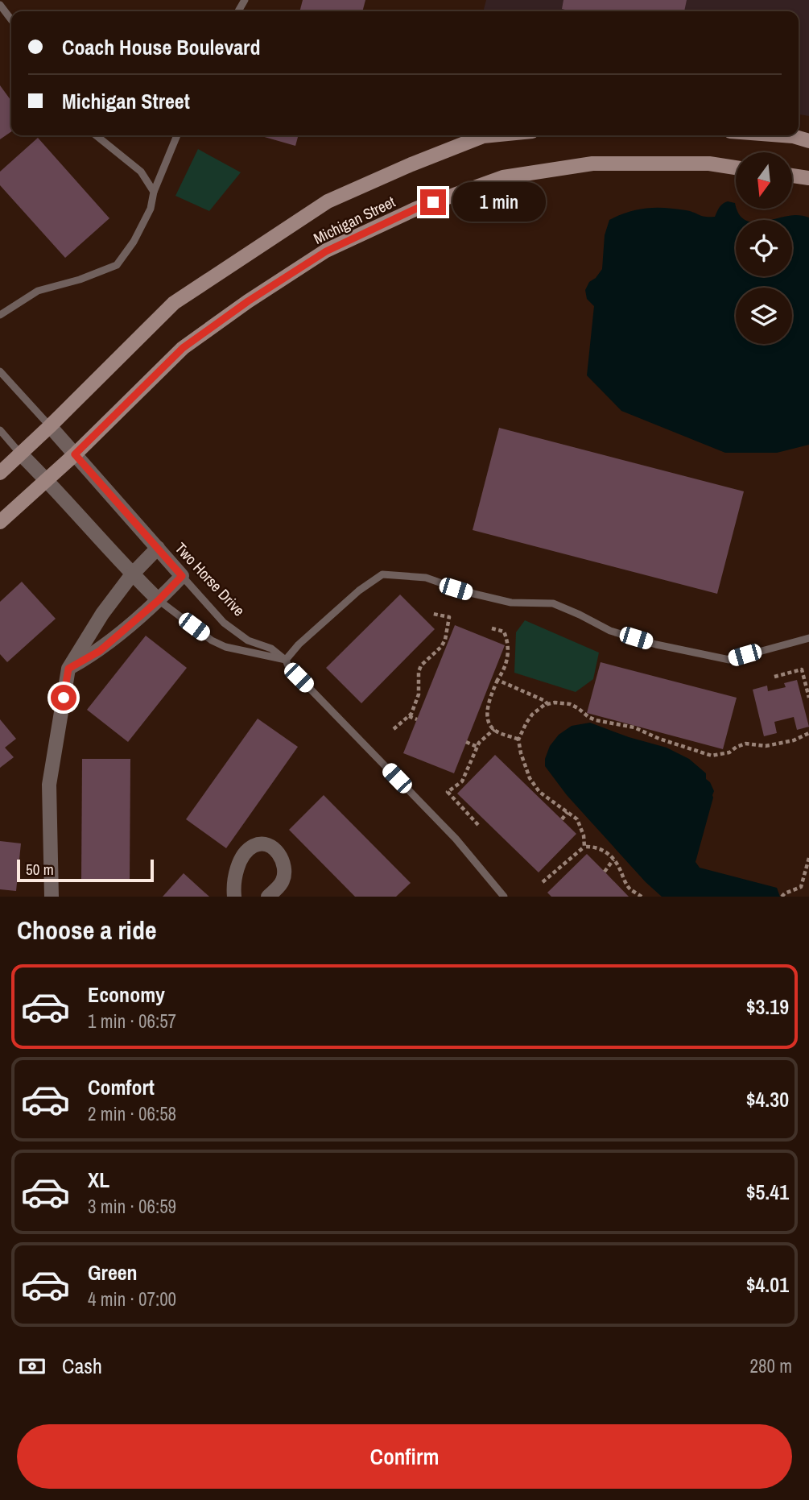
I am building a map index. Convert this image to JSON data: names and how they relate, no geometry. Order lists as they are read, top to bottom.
{
  "streets": {
    "street": ["Michigan Street", "Two Horse Drive"]
  },
  "crossings": [
    ["Michigan Street", "Two Horse Drive"]
  ],
  "scale_bar": "50 m",
  "north": "bottom",
  "page": {
    "banner": ["Coach House Boulevard", "Michigan Street"],
    "bubble": "1 min",
    "scale": "50 m",
    "heading": "Choose a ride",
    "list": [
      {
        "name": "Economy",
        "note": "1 min · 06:57",
        "value": "$3.19"
      },
      {
        "name": "Comfort",
        "note": "2 min · 06:58",
        "value": "$4.30"
      },
      {
        "name": "XL",
        "note": "3 min · 06:59",
        "value": "$5.41"
      },
      {
        "name": "Green",
        "note": "4 min · 07:00",
        "value": "$4.01"
      }
    ],
    "pay": ["Cash", "280 m"],
    "buttons": "Confirm"
  }
}
